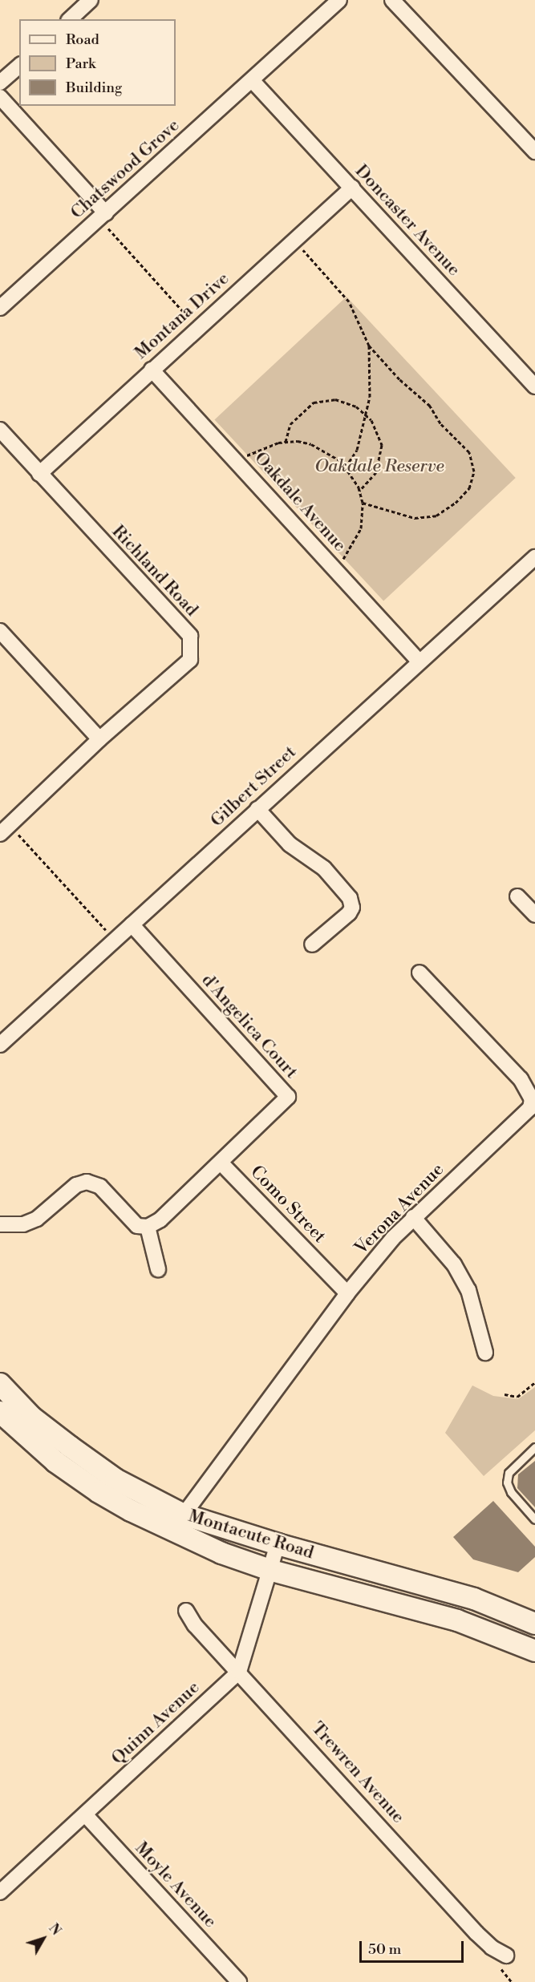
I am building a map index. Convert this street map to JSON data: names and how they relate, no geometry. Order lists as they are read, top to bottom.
{
  "streets": {
    "main road": ["Montacute Road"],
    "street": [
      "Chatswood Grove",
      "Doncaster Avenue",
      "Montana Drive",
      "Oakdale Avenue",
      "Richland Road",
      "Gilbert Street",
      "d'Angelica Court",
      "Como Street",
      "Verona Avenue",
      "Quinn Avenue",
      "Trewren Avenue",
      "Moyle Avenue"
    ]
  },
  "crossings": [
    ["Chatswood Grove", "Doncaster Avenue"],
    ["Doncaster Avenue", "Montana Drive"],
    ["Montana Drive", "Oakdale Avenue"],
    ["Montana Drive", "Richland Road"],
    ["Oakdale Avenue", "Gilbert Street"],
    ["Gilbert Street", "d'Angelica Court"],
    ["d'Angelica Court", "Como Street"],
    ["Como Street", "Verona Avenue"],
    ["Verona Avenue", "Montacute Road"],
    ["Montacute Road", "Quinn Avenue"],
    ["Quinn Avenue", "Trewren Avenue"],
    ["Quinn Avenue", "Moyle Avenue"]
  ],
  "parks": ["Oakdale Reserve"],
  "legend": ["Road", "Park", "Building"],
  "scale_bar": "50 m",
  "north": "top right"
}
